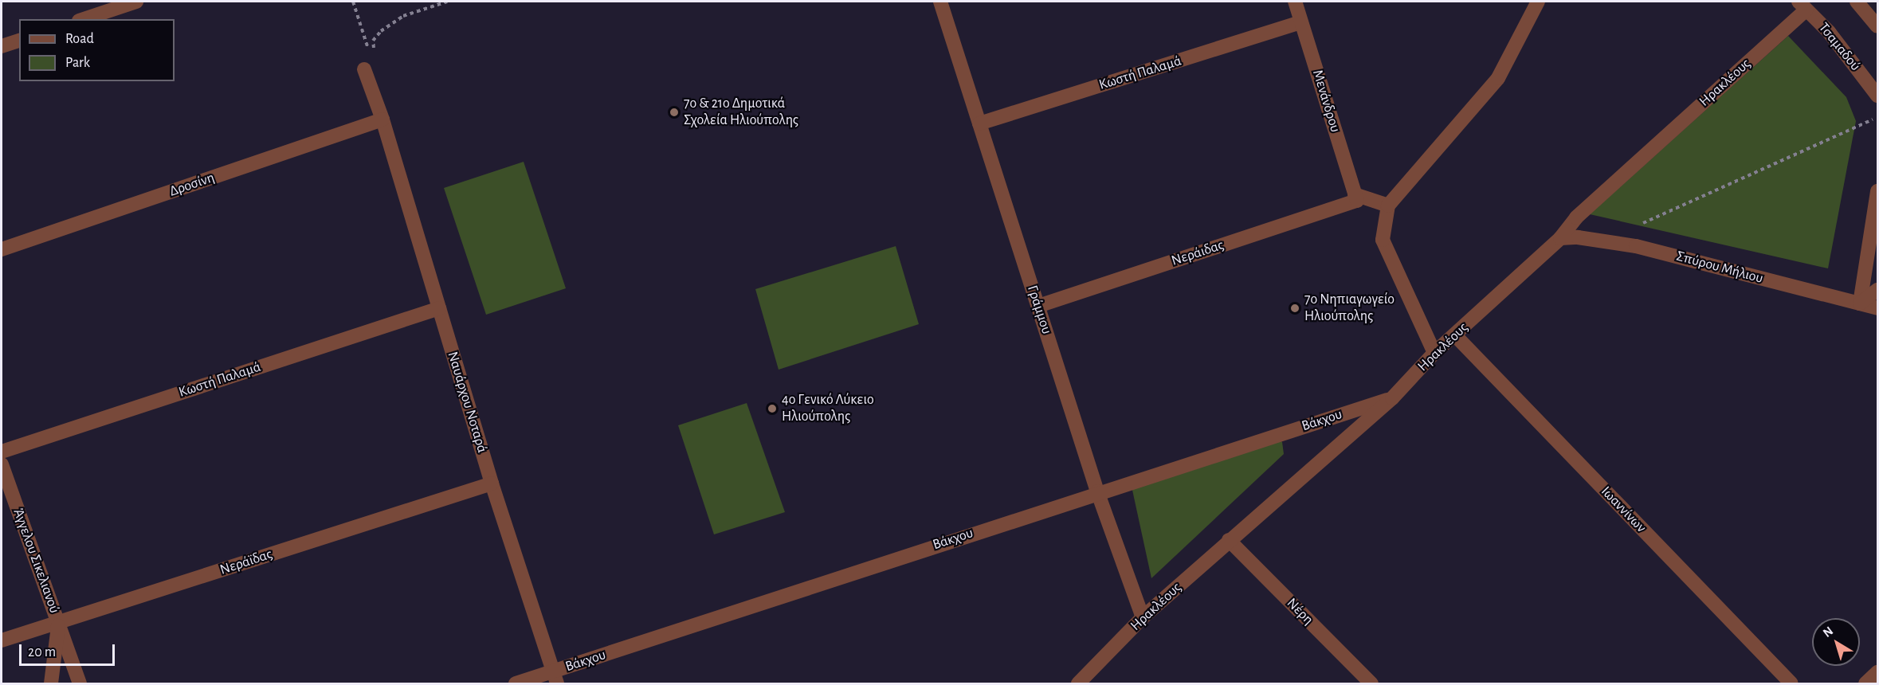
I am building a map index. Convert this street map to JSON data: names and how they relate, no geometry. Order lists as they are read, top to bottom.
{
  "streets": {
    "street": [
      "Τσαμαδού",
      "Κωστή Παλαμά",
      "Ηρακλέους",
      "Μενάνδρου",
      "Δροσίνη",
      "Νεράιδας",
      "Σπύρου Μήλιου",
      "Γράμμου",
      "Ναυάρχου Νοταρά",
      "Βάκχου",
      "Ιωαννίνων",
      "Άγγελου Σικελιανού",
      "Νεράϊδας",
      "Νέρη"
    ]
  },
  "crossings": [
    ["Τσαμαδού", "Ηρακλέους"],
    ["Κωστή Παλαμά", "Μενάνδρου"],
    ["Κωστή Παλαμά", "Γράμμου"],
    ["Κωστή Παλαμά", "Ναυάρχου Νοταρά"],
    ["Ηρακλέους", "Σπύρου Μήλιου"],
    ["Ηρακλέους", "Γράμμου"],
    ["Ηρακλέους", "Βάκχου"],
    ["Ηρακλέους", "Ιωαννίνων"],
    ["Ηρακλέους", "Νέρη"],
    ["Μενάνδρου", "Νεράιδας"],
    ["Δροσίνη", "Ναυάρχου Νοταρά"],
    ["Νεράιδας", "Γράμμου"],
    ["Γράμμου", "Βάκχου"],
    ["Ναυάρχου Νοταρά", "Βάκχου"],
    ["Ναυάρχου Νοταρά", "Νεράϊδας"],
    ["Άγγελου Σικελιανού", "Νεράϊδας"]
  ],
  "places": ["7ο & 21ο Δημοτικά Σχολεία Ηλιούπολης", "7ο Νηπιαγωγείο Ηλιούπολης", "4ο Γενικό Λύκειο Ηλιούπολης"],
  "legend": ["Road", "Park"],
  "scale_bar": "20 m",
  "north": "top left"
}
